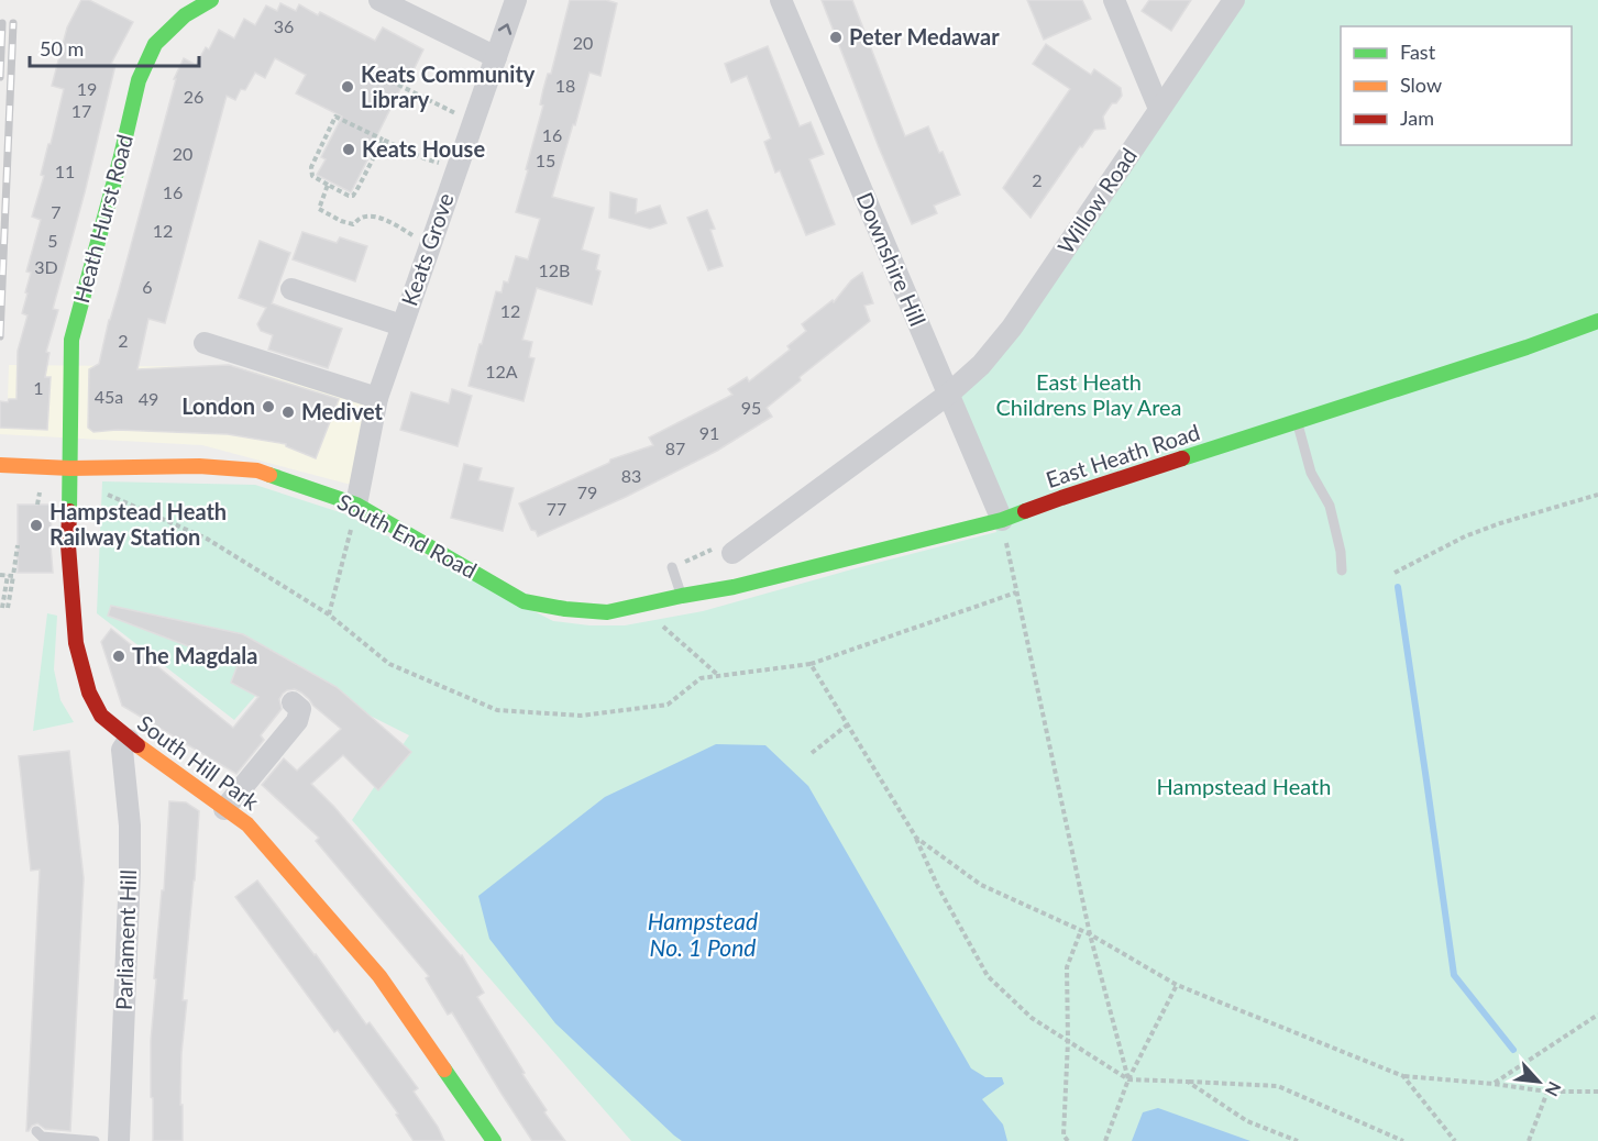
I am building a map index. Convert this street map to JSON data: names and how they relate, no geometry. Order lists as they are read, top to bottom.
{
  "streets": {
    "street": [
      "Willow Road",
      "Heath Hurst Road",
      "Keats Grove",
      "Downshire Hill",
      "East Heath Road",
      "South End Road",
      "South Hill Park",
      "Parliament Hill"
    ]
  },
  "crossings": [
    ["Willow Road", "Downshire Hill"],
    ["Heath Hurst Road", "South End Road"],
    ["Heath Hurst Road", "South Hill Park"],
    ["Keats Grove", "South End Road"],
    ["Downshire Hill", "East Heath Road"],
    ["East Heath Road", "South End Road"],
    ["South End Road", "South Hill Park"],
    ["South Hill Park", "Parliament Hill"]
  ],
  "water": ["Hampstead No. 1 Pond"],
  "parks": ["East Heath Childrens Play Area", "Hampstead Heath"],
  "places": [
    "Peter Medawar",
    "Keats Community Library",
    "Keats House",
    "London",
    "Medivet",
    "Hampstead Heath Railway Station",
    "The Magdala"
  ],
  "house_numbers": [
    "36",
    "20",
    "18",
    "19",
    "26",
    "17",
    "16",
    "20",
    "15",
    "11",
    "2",
    "16",
    "7",
    "12",
    "5",
    "3D",
    "12B",
    "6",
    "12",
    "2",
    "12A",
    "1",
    "45a",
    "49",
    "95",
    "91",
    "87",
    "83",
    "79",
    "77"
  ],
  "legend": ["Fast", "Slow", "Jam"],
  "scale_bar": "50 m",
  "north": "bottom right"
}
